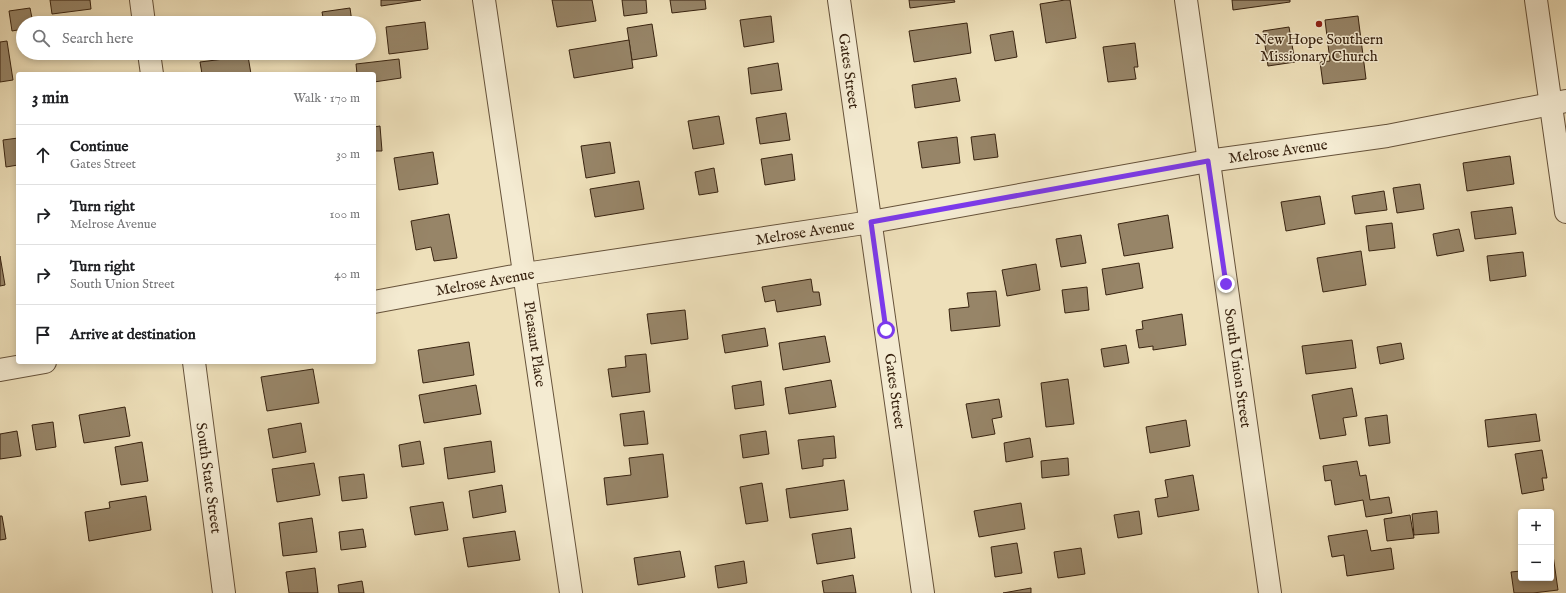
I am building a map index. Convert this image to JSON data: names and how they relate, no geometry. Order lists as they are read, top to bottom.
{
  "streets": {
    "street": [
      "Gates Street",
      "Melrose Avenue",
      "Pleasant Place",
      "South Union Street",
      "South State Street"
    ]
  },
  "crossings": [
    ["Gates Street", "Melrose Avenue"],
    ["Melrose Avenue", "Pleasant Place"],
    ["Melrose Avenue", "South Union Street"]
  ],
  "places": ["New Hope Southern Missionary Church"],
  "page": {
    "search": "Search here",
    "heading": ["3 min", "Walk · 170 m"],
    "list": [
      ["Continue", "Gates Street", "30 m"],
      ["Turn right", "Melrose Avenue", "100 m"],
      ["Turn right", "South Union Street", "40 m"],
      "Arrive at destination"
    ],
    "map_buttons": ["+", "−"]
  }
}
